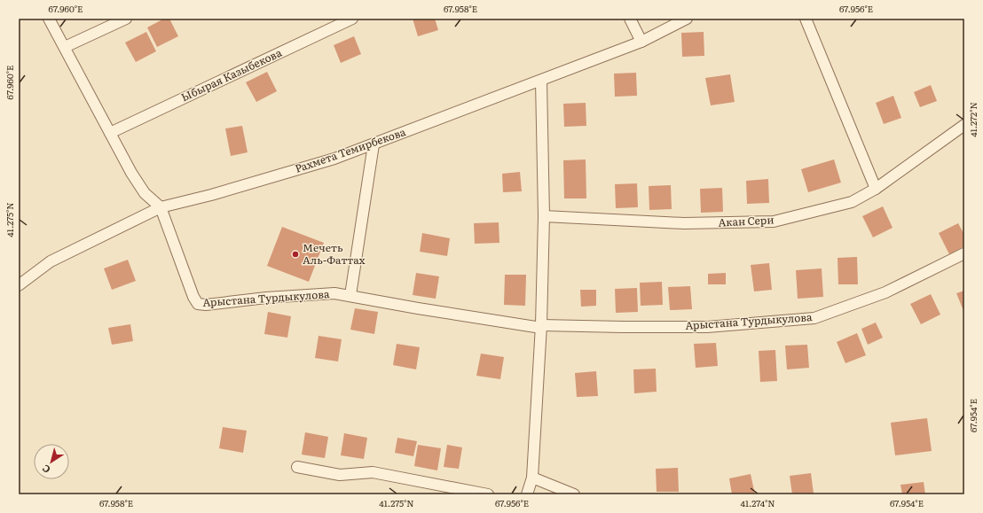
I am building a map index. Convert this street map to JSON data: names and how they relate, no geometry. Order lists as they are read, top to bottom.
{
  "streets": {
    "street": [
      "Ыбырая Казыбекова",
      "Рахмета Темирбекова",
      "Акан Сери",
      "Арыстана Турдыкулова"
    ]
  },
  "crossings": [
    ["Рахмета Темирбекова", "Арыстана Турдыкулова"]
  ],
  "places": ["Мечеть Аль-Фаттах"],
  "north": "bottom left",
  "coordinates": [
    "67.960°E",
    "67.958°E",
    "67.956°E",
    "41.272°N",
    "41.275°N",
    "67.954°E",
    "41.274°N"
  ]
}
